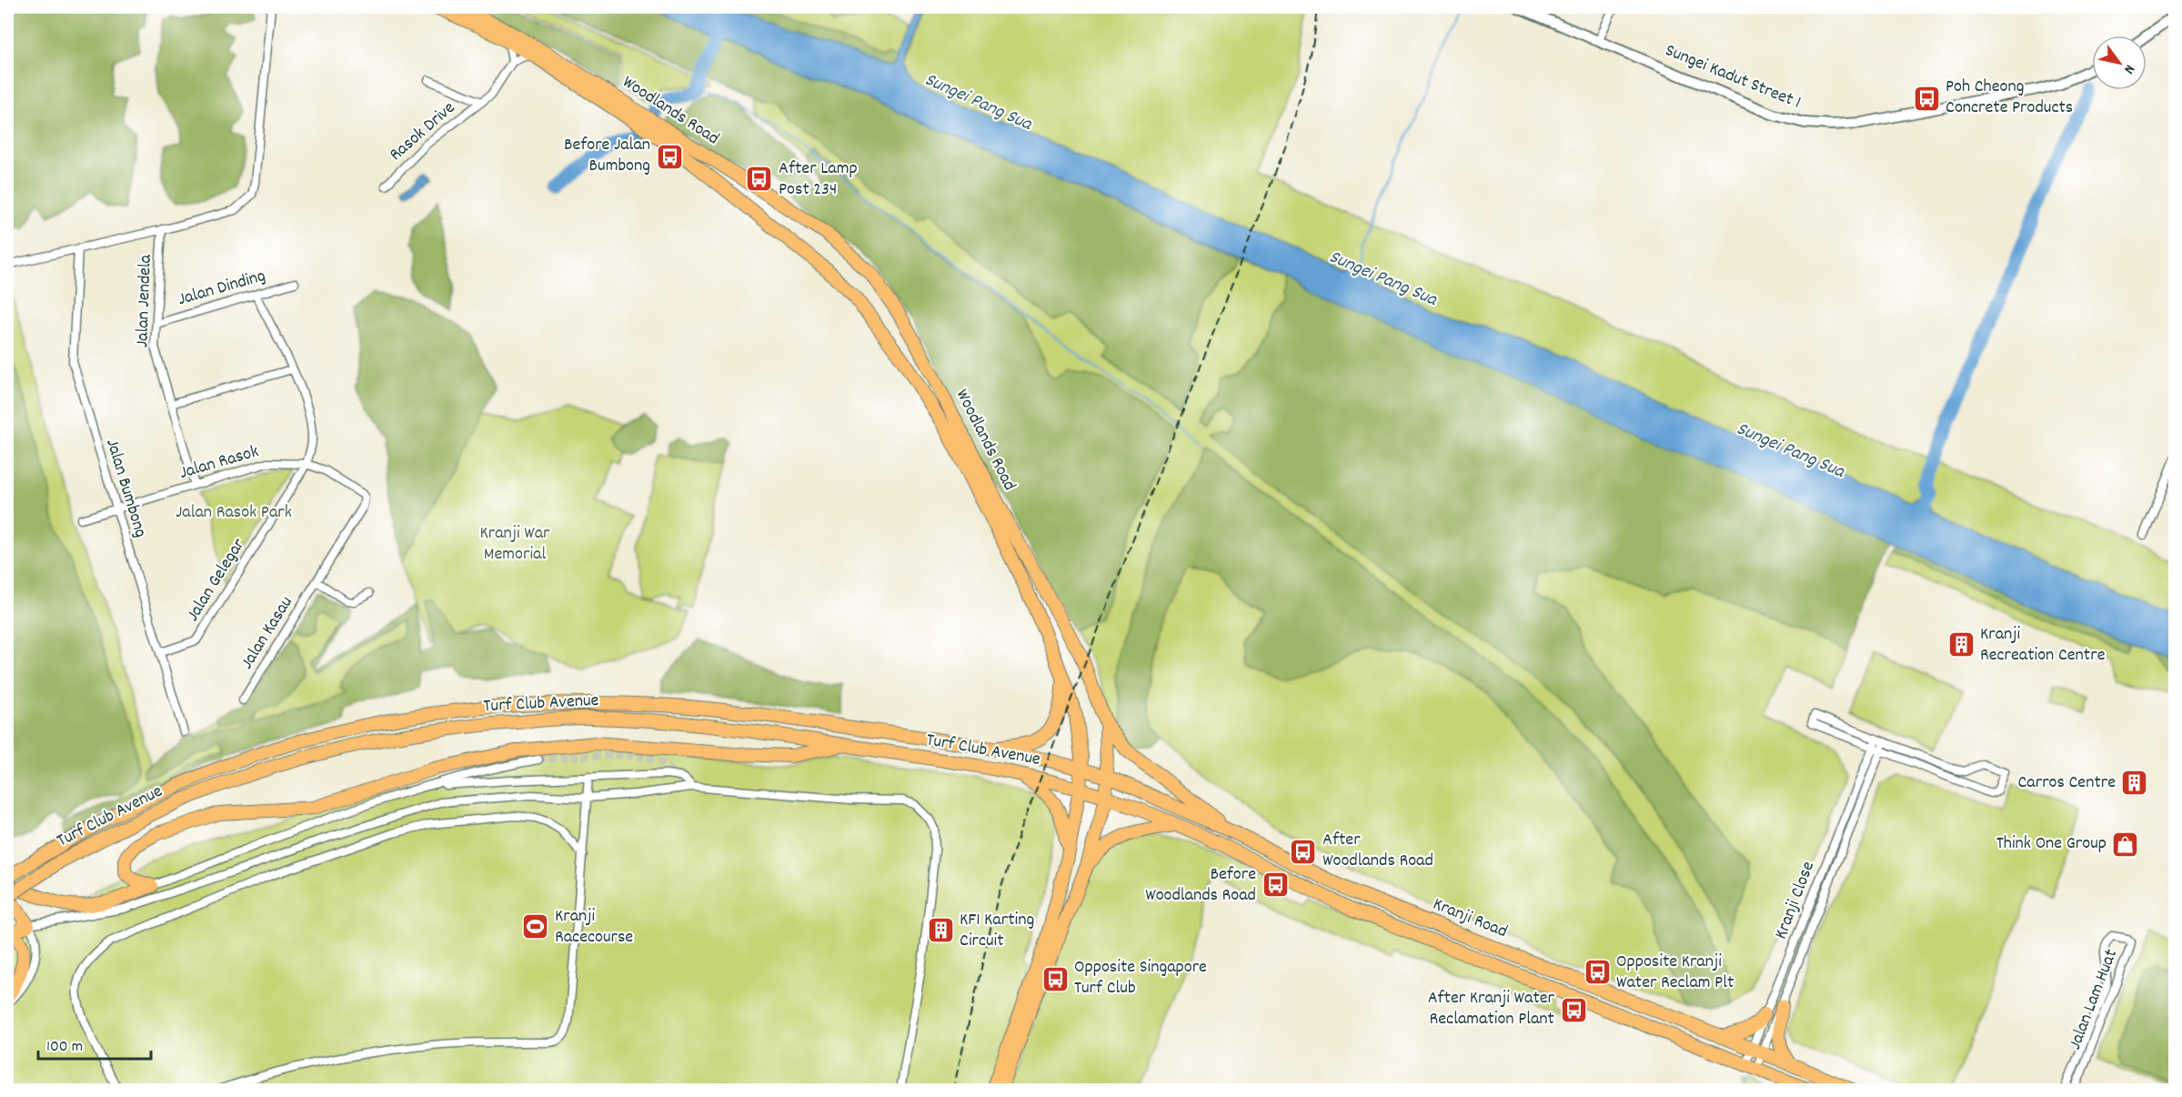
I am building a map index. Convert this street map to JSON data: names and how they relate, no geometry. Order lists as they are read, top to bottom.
{
  "streets": {
    "main road": ["Woodlands Road", "Turf Club Avenue", "Kranji Road"],
    "street": [
      "Sungei Kadut Street 1",
      "Rasok Drive",
      "Jalan Dinding",
      "Jalan Jendela",
      "Jalan Rasok",
      "Jalan Bumbong",
      "Jalan Gelegar",
      "Jalan Kasau",
      "Kranji Close",
      "Jalan Lam Huat"
    ]
  },
  "crossings": [
    ["Woodlands Road", "Turf Club Avenue"],
    ["Woodlands Road", "Kranji Road"],
    ["Jalan Dinding", "Jalan Jendela"],
    ["Jalan Dinding", "Jalan Gelegar"],
    ["Jalan Jendela", "Jalan Rasok"],
    ["Jalan Rasok", "Jalan Bumbong"],
    ["Jalan Rasok", "Jalan Gelegar"],
    ["Jalan Rasok", "Jalan Kasau"],
    ["Jalan Bumbong", "Jalan Gelegar"],
    ["Turf Club Avenue", "Kranji Road"],
    ["Kranji Close", "Kranji Road"]
  ],
  "water": ["Sungei Pang Sua"],
  "parks": ["Jalan Rasok Park", "Kranji War Memorial"],
  "places": {
    "bus stop": [
      "Poh Cheong Concrete Products",
      "Before Jalan Bumbong",
      "After Lamp Post 234",
      "After Woodlands Road",
      "Before Woodlands Road",
      "Opposite Kranji Water Reclam Plt",
      "Opposite Singapore Turf Club",
      "After Kranji Water Reclamation Plant"
    ],
    "building": ["Kranji Recreation Centre", "Carros Centre", "KF1 Karting Circuit"],
    "shop": ["Think One Group"],
    "sports": ["Kranji Racecourse"]
  },
  "scale_bar": "100 m",
  "north": "bottom right"
}
